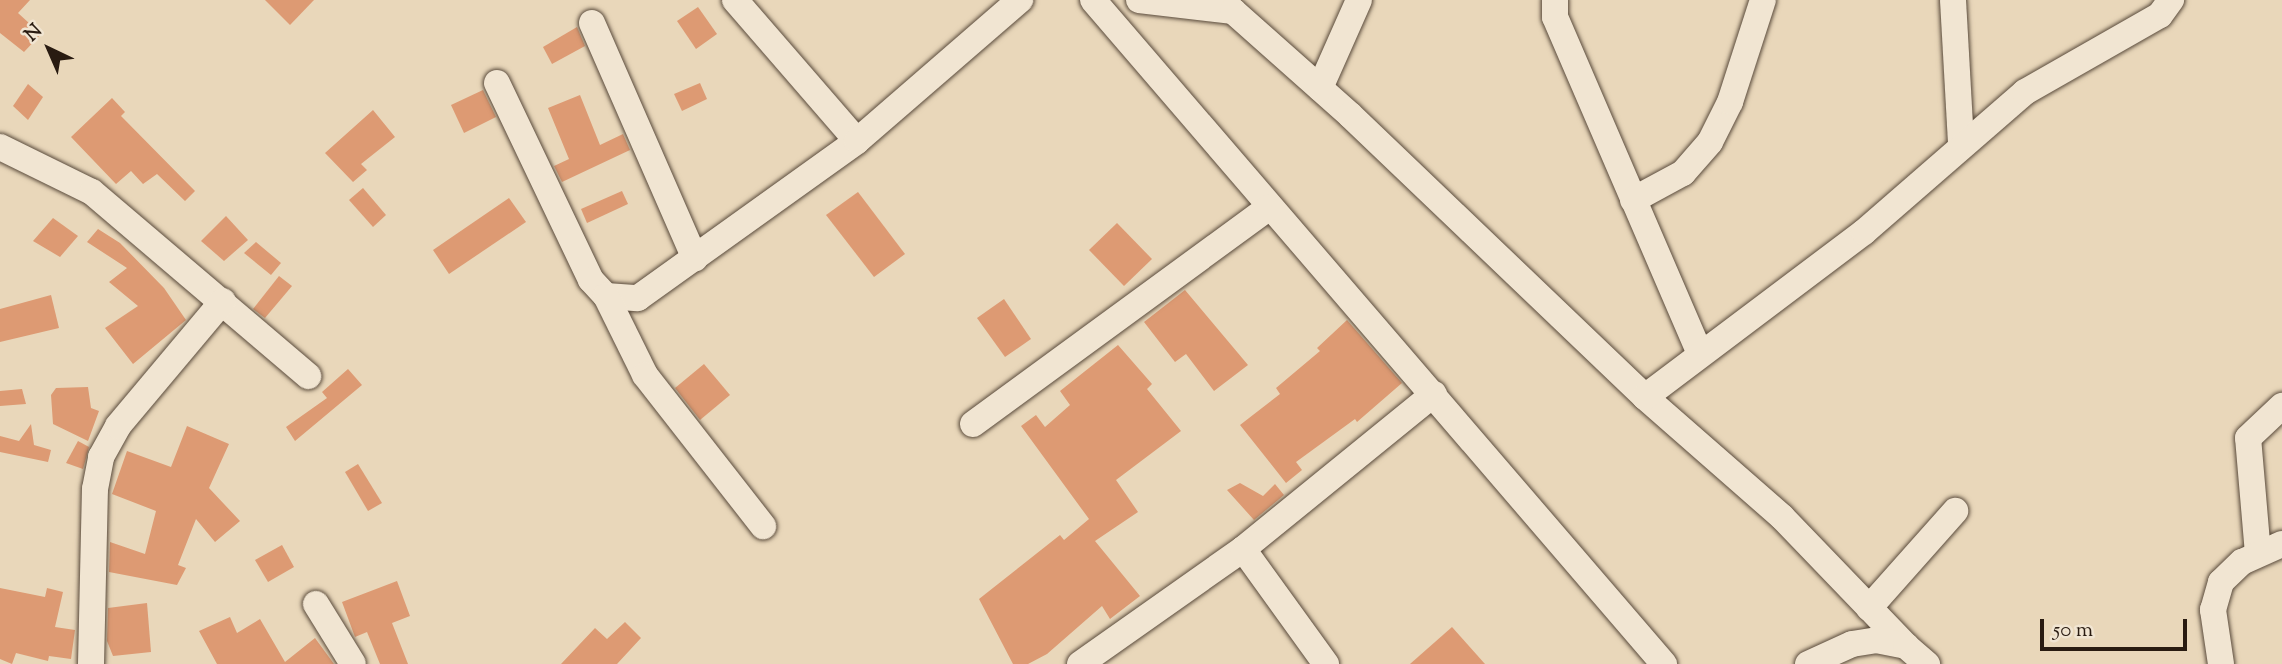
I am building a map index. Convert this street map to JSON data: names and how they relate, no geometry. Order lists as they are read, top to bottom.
{
  "scale_bar": "50 m",
  "north": "top left"
}
